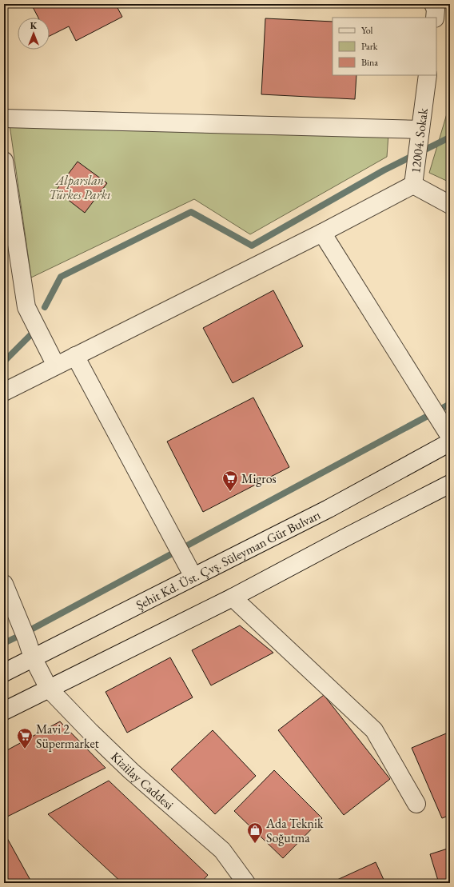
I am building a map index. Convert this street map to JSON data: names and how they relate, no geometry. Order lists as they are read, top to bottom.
{
  "streets": {
    "street": ["12004. Sokak", "Şehit Kd. Üst. Çvş. Süleyman Gür Bulvarı", "Kiziilay Caddesi"]
  },
  "crossings": [
    ["Şehit Kd. Üst. Çvş. Süleyman Gür Bulvarı", "Kiziilay Caddesi"]
  ],
  "parks": ["Alparslan Türkes Parkı"],
  "places": {
    "supermarket": ["Migros", "Mavi 2 Süpermarket"],
    "shop": ["Ada Teknik Soğutma"]
  },
  "legend": ["Yol", "Park", "Bina"],
  "north": "top"
}
